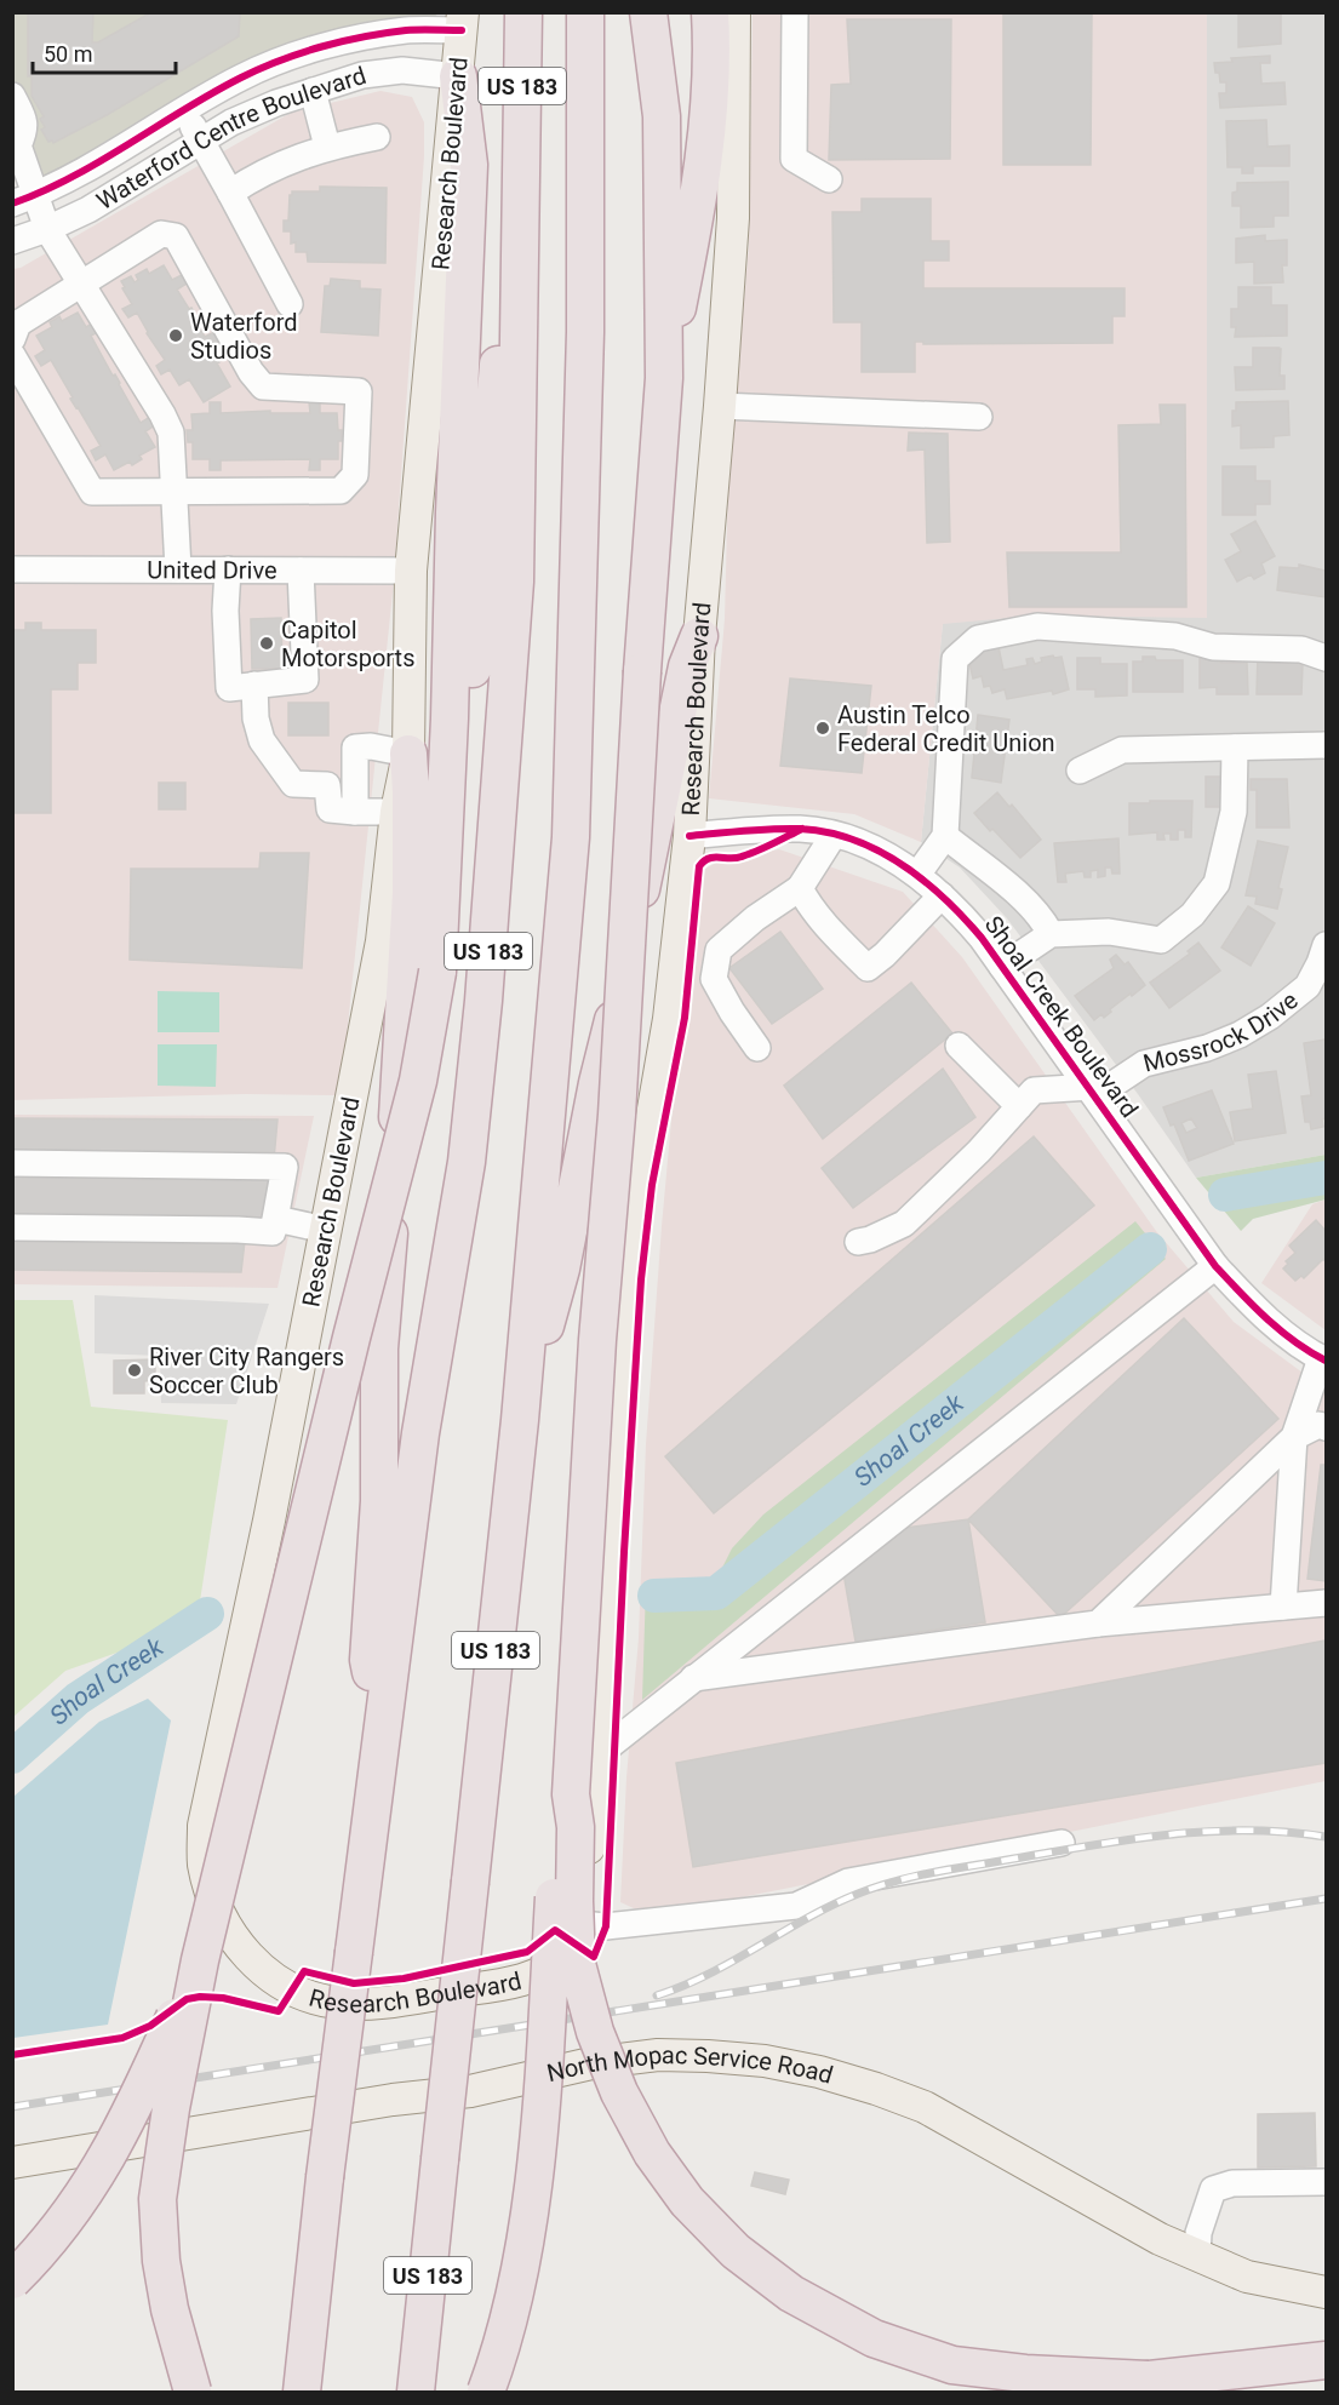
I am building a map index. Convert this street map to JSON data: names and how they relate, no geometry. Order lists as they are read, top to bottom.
{
  "streets": {
    "highway": ["US 183"],
    "main road": ["Research Boulevard", "North Mopac Service Road"],
    "street": [
      "Waterford Centre Boulevard",
      "United Drive",
      "Shoal Creek Boulevard",
      "Mossrock Drive"
    ]
  },
  "crossings": [
    ["Waterford Centre Boulevard", "Research Boulevard"],
    ["Research Boulevard", "United Drive"],
    ["Research Boulevard", "Shoal Creek Boulevard"],
    ["Shoal Creek Boulevard", "Mossrock Drive"]
  ],
  "water": ["Shoal Creek"],
  "places": [
    "Waterford Studios",
    "Capitol Motorsports",
    "Austin Telco Federal Credit Union",
    "River City Rangers Soccer Club"
  ],
  "scale_bar": "50 m"
}
